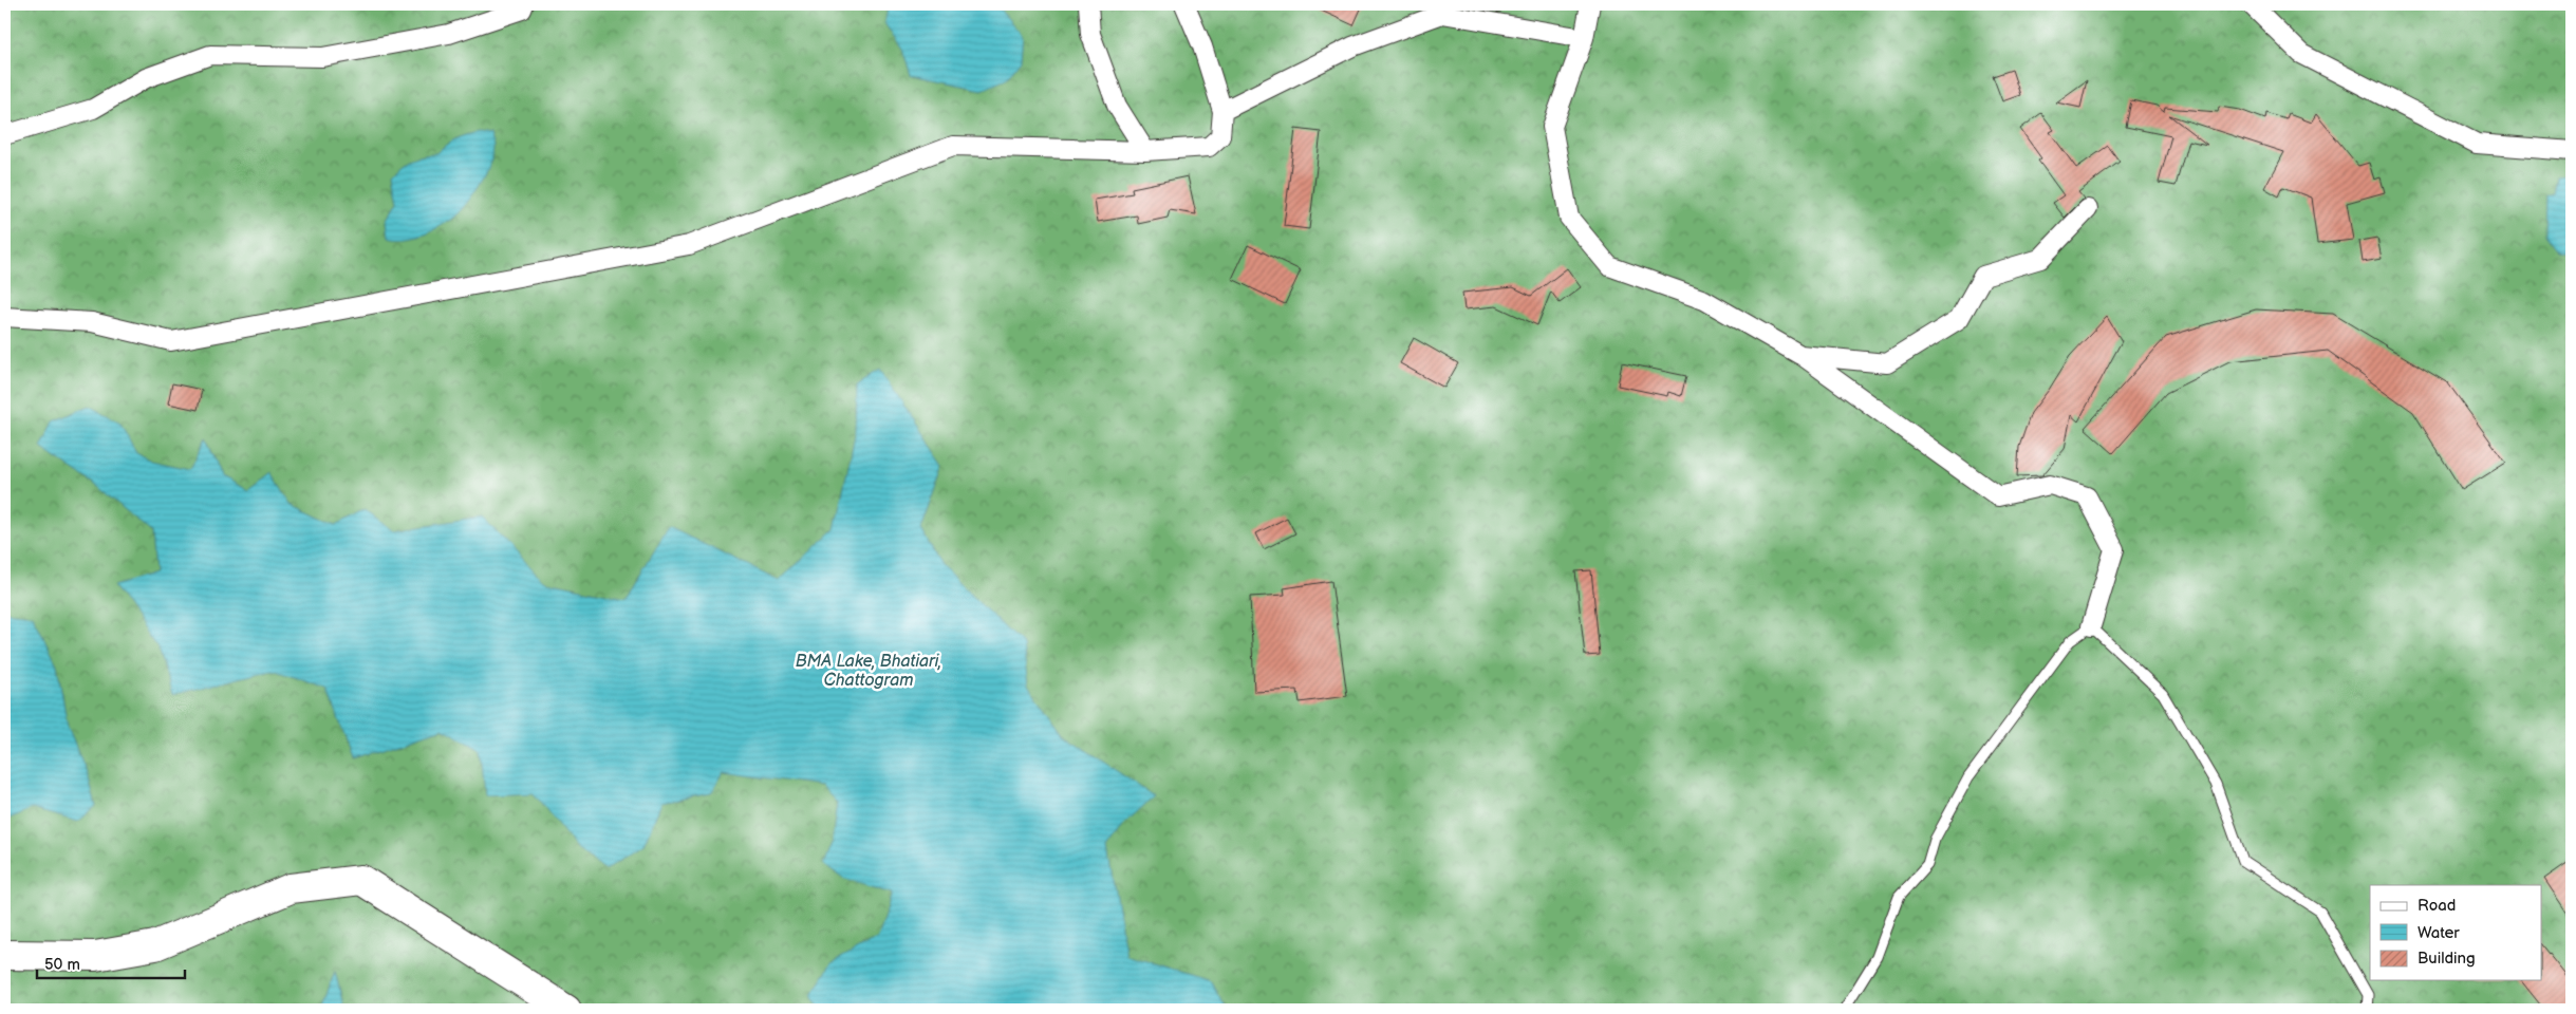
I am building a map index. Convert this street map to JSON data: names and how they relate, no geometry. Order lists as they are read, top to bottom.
{
  "water": ["BMA Lake, Bhatiari, Chattogram"],
  "legend": ["Road", "Water", "Building"],
  "scale_bar": "50 m"
}
